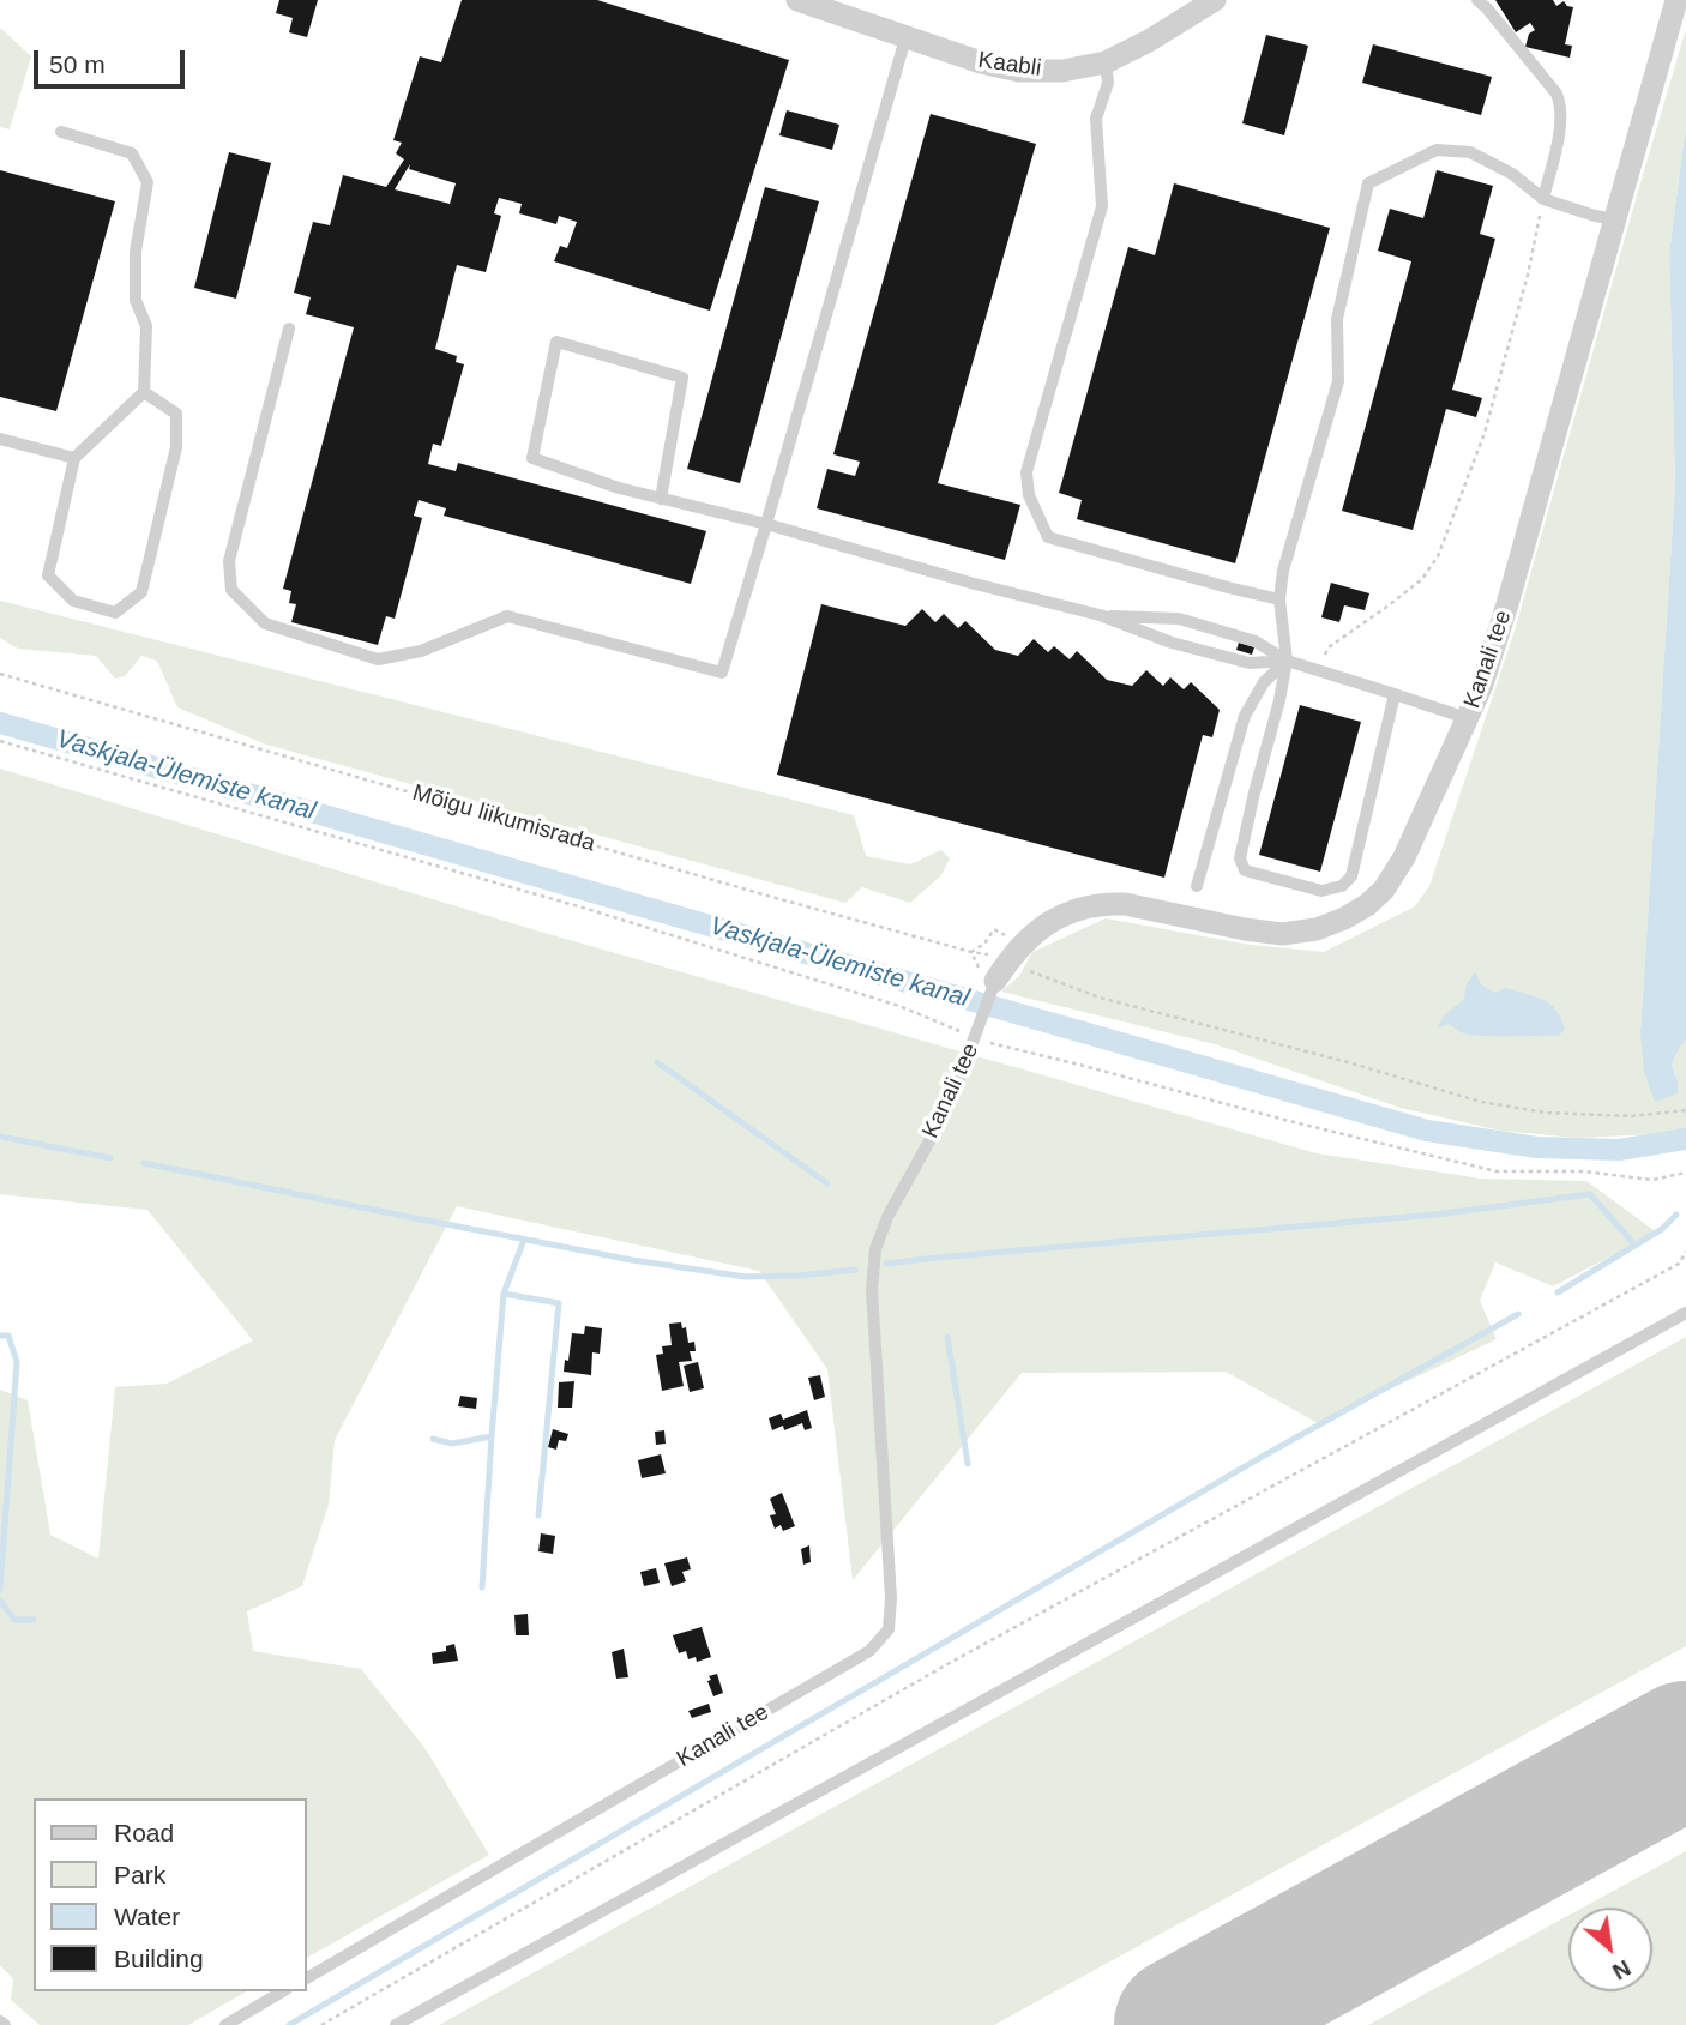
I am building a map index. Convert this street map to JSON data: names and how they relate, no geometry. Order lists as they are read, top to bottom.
{
  "streets": {
    "street": ["Kaabli", "Kanali tee"],
    "path": ["Mõigu liikumisrada"]
  },
  "crossings": [
    ["Kanali tee", "Mõigu liikumisrada"]
  ],
  "water": ["Vaskjala-Ülemiste kanal"],
  "legend": [
    "Road",
    "Park",
    "Water",
    "Building"
  ],
  "scale_bar": "50 m",
  "north": "bottom right"
}
